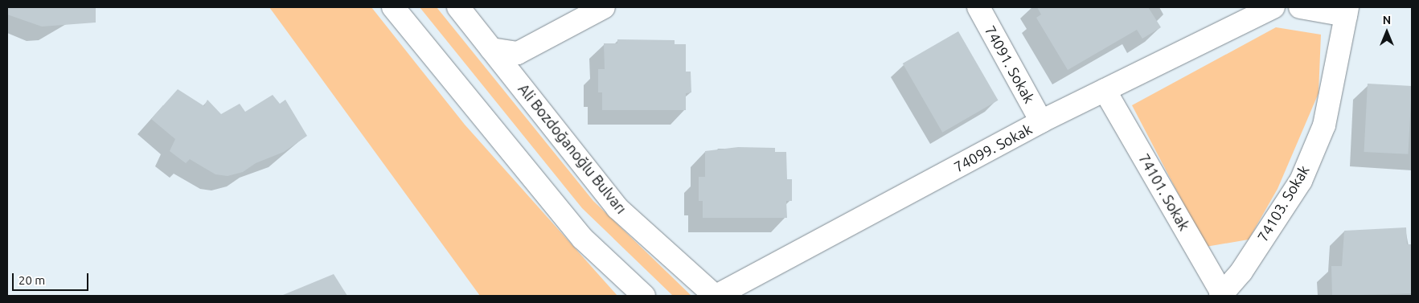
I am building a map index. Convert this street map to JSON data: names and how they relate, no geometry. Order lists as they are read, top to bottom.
{
  "streets": {
    "street": [
      "74091. Sokak",
      "74099. Sokak",
      "Ali Bozdoğanoğlu Bulvarı",
      "74101. Sokak",
      "74103. Sokak"
    ]
  },
  "crossings": [
    ["74091. Sokak", "74099. Sokak"],
    ["74099. Sokak", "Ali Bozdoğanoğlu Bulvarı"],
    ["74099. Sokak", "74101. Sokak"],
    ["74101. Sokak", "74103. Sokak"]
  ],
  "scale_bar": "20 m",
  "north": "top"
}
